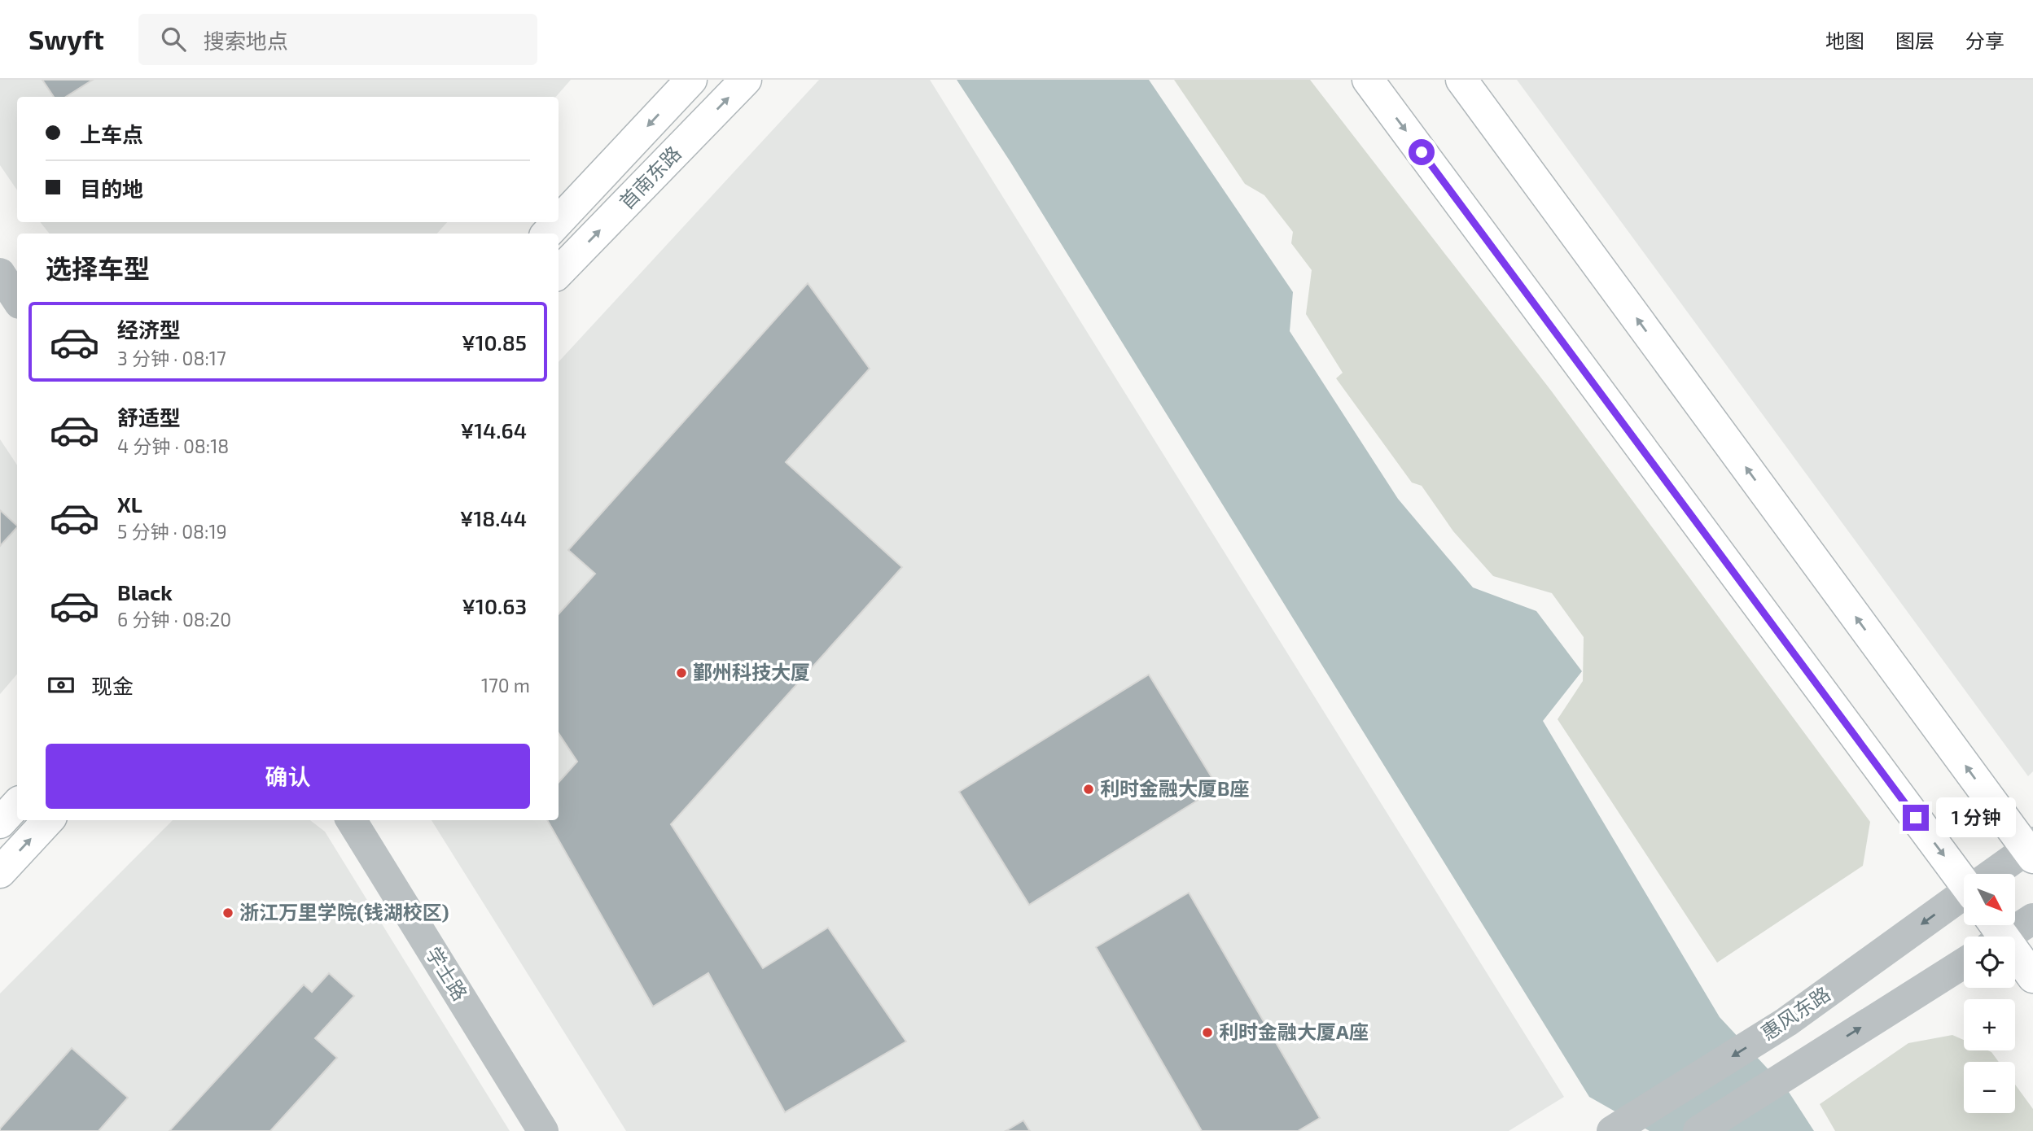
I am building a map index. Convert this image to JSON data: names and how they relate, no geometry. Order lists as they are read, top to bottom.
{
  "streets": {
    "main road": ["首南东路"],
    "street": ["学士路", "惠风东路"]
  },
  "places": [
    "鄞州科技大厦",
    "利时金融大厦B座",
    "浙江万里学院(钱湖校区)",
    "利时金融大厦A座"
  ],
  "north": "bottom right",
  "page": {
    "header": "Swyft",
    "search": "搜索地点",
    "nav": ["地图", "图层", "分享"],
    "banner": ["上车点", "目的地"],
    "heading": "选择车型",
    "list": [
      {
        "name": "经济型",
        "note": "3 分钟 · 08:17",
        "value": "¥10.85"
      },
      {
        "name": "舒适型",
        "note": "4 分钟 · 08:18",
        "value": "¥14.64"
      },
      {
        "name": "XL",
        "note": "5 分钟 · 08:19",
        "value": "¥18.44"
      },
      {
        "name": "Black",
        "note": "6 分钟 · 08:20",
        "value": "¥10.63"
      }
    ],
    "pay": ["现金", "170 m"],
    "buttons": "确认",
    "bubble": "1 分钟",
    "map_buttons": ["+", "−"]
  }
}
